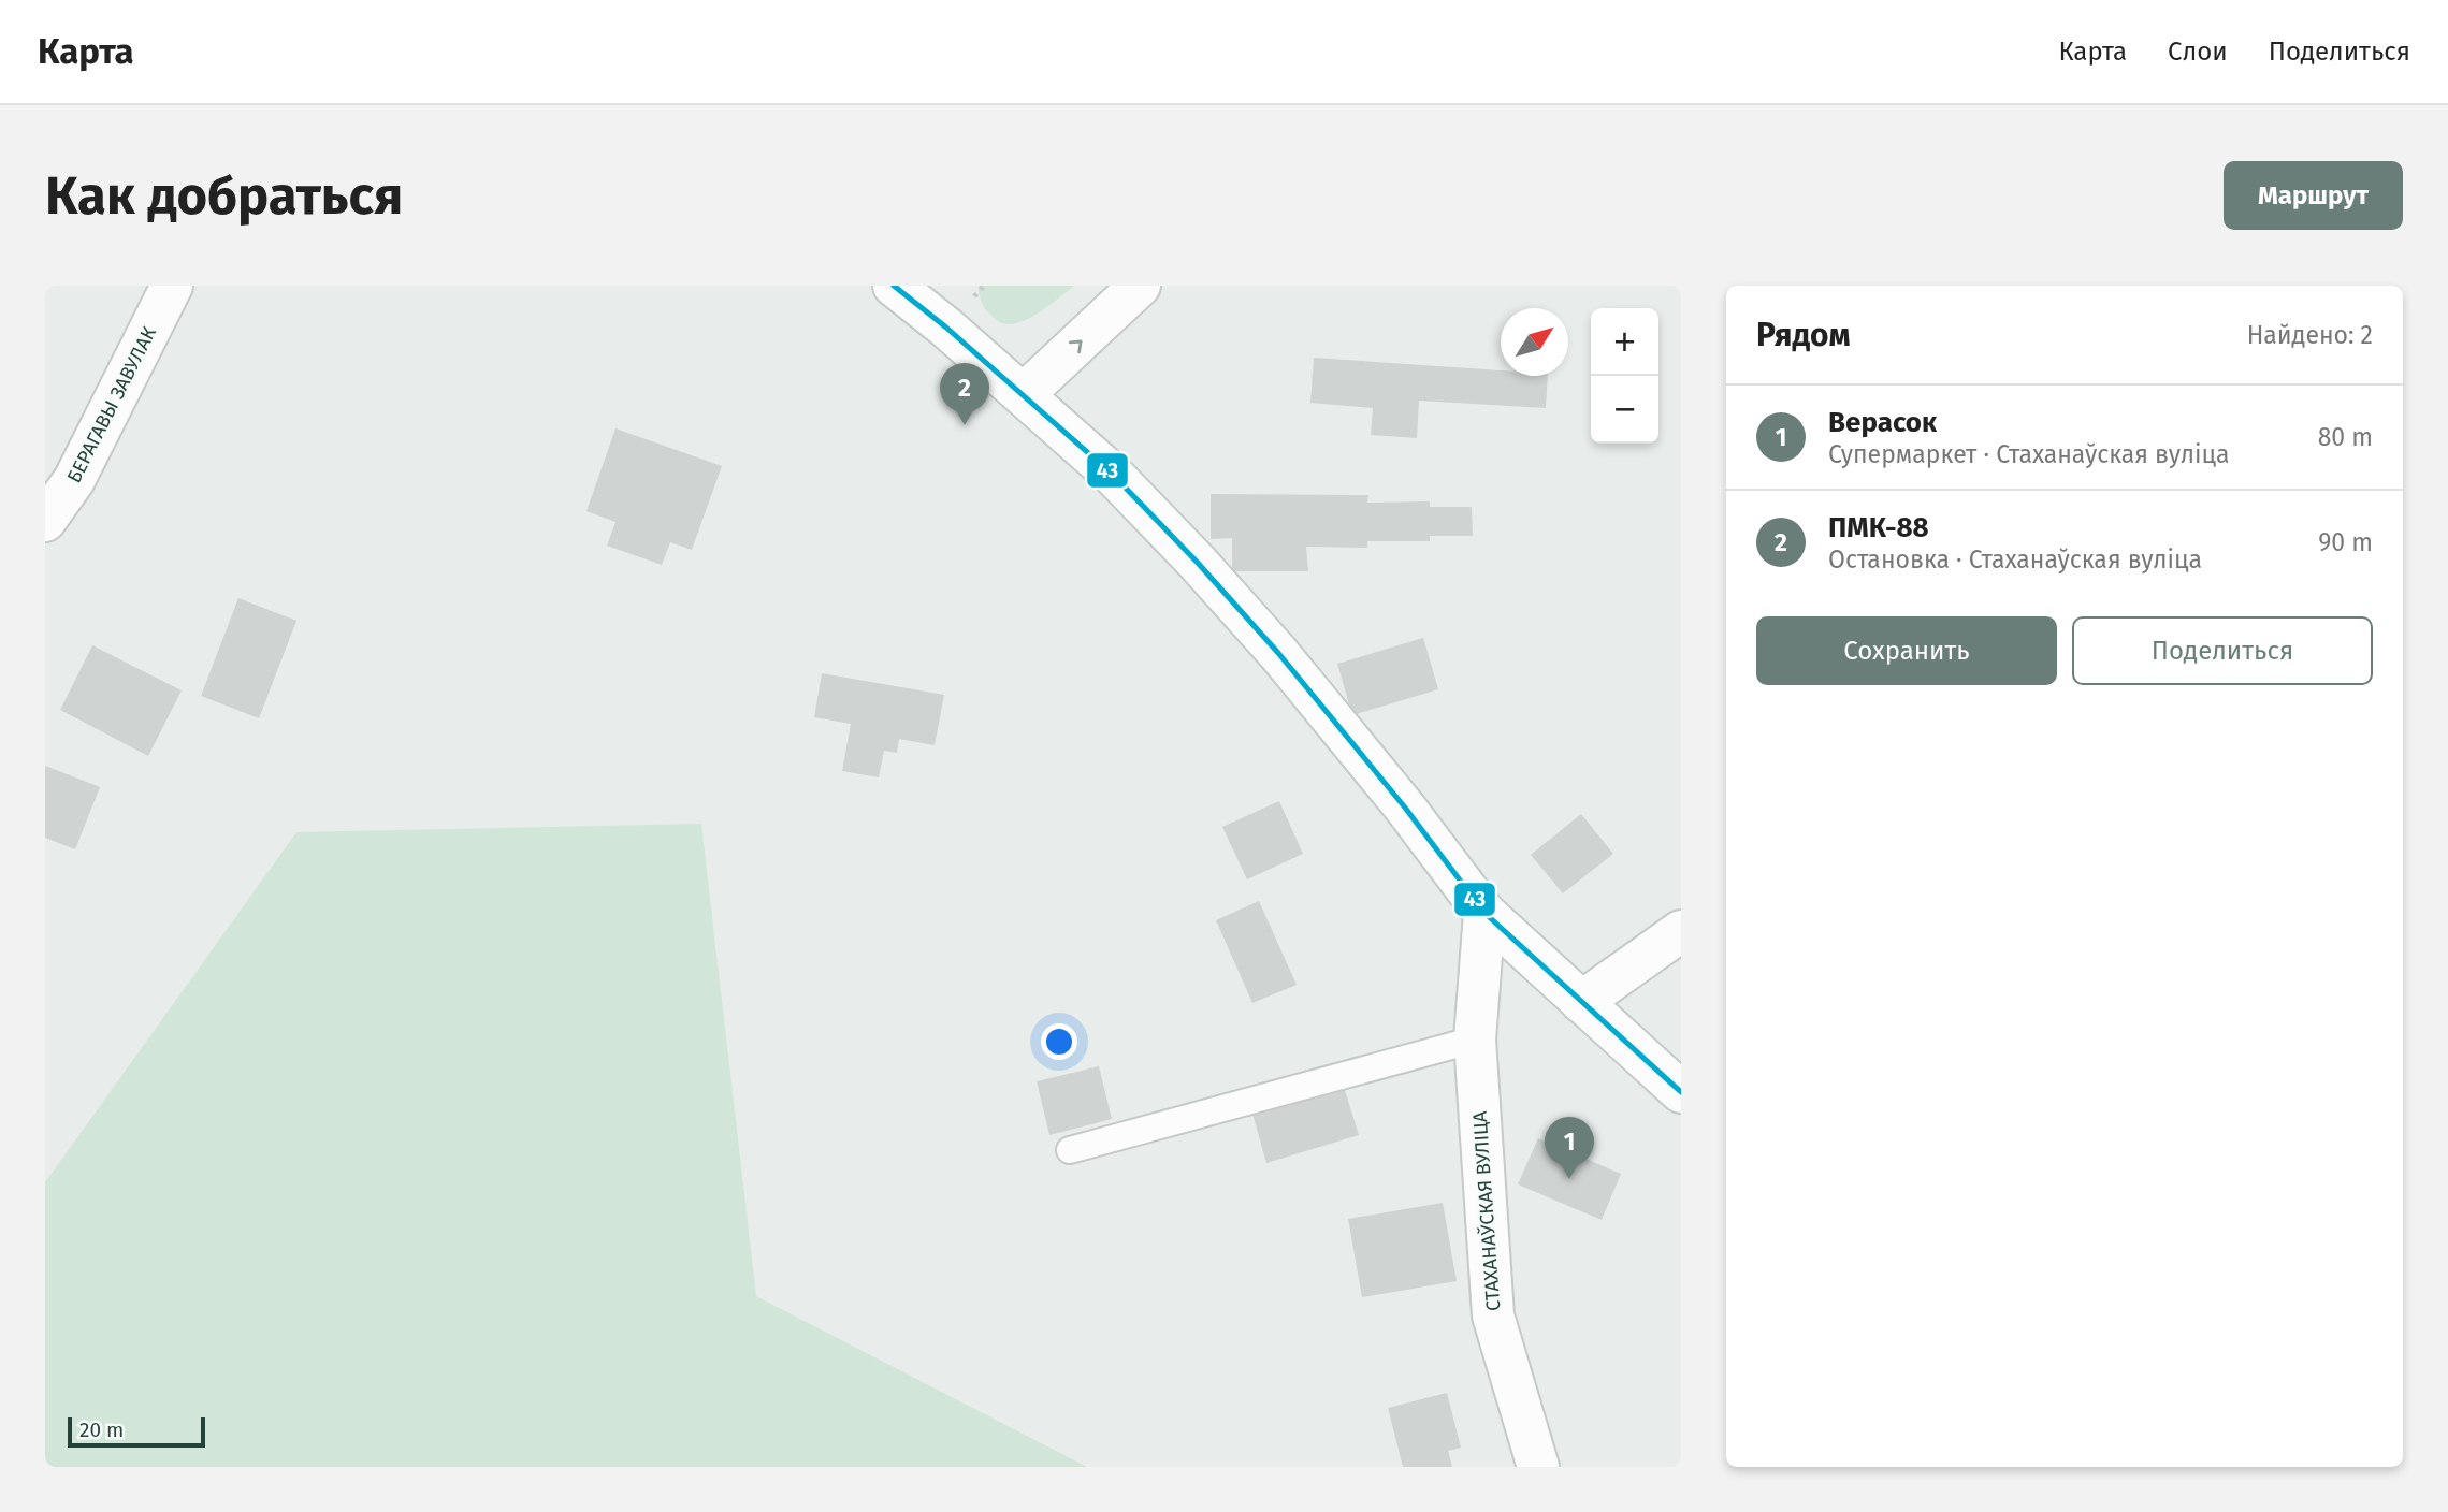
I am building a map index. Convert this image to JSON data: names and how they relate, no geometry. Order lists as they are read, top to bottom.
{
  "streets": {
    "street": ["БЕРАГАВЫ ЗАВУЛАК", "СТАХАНАЎСКАЯ ВУЛІЦА"]
  },
  "lines": ["transit line 43"],
  "scale_bar": "20 m",
  "north": "top right",
  "page": {
    "header": "Карта",
    "nav": ["Карта", "Слои", "Поделиться"],
    "buttons": [
      "Маршрут",
      ["Сохранить", "Поделиться"]
    ],
    "title": "Как добраться",
    "heading": ["Рядом", "Найдено: 2"],
    "map_buttons": ["+", "−"],
    "pins": ["2", "1"],
    "list": [
      {
        "mark": "1",
        "name": "Верасок",
        "note": "Супермаркет · Стаханаўская вуліца",
        "value": "80 m"
      },
      {
        "mark": "2",
        "name": "ПМК-88",
        "note": "Остановка · Стаханаўская вуліца",
        "value": "90 m"
      }
    ],
    "scale": "20 m"
  }
}
